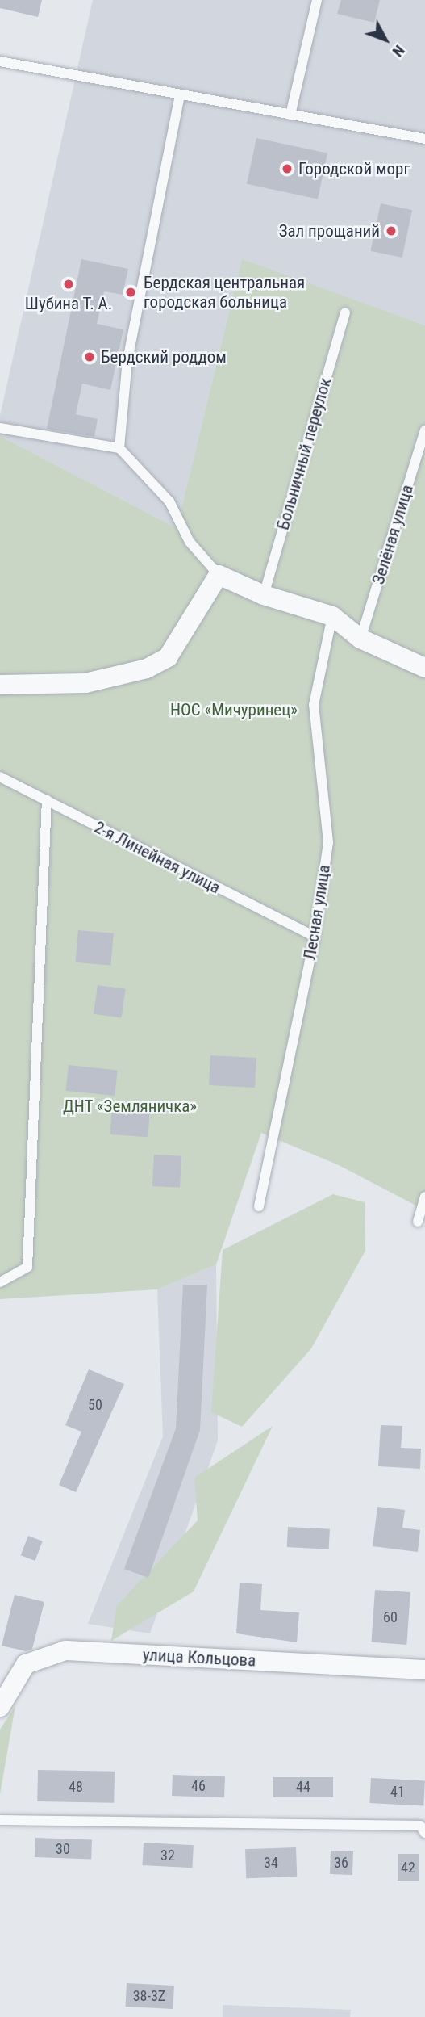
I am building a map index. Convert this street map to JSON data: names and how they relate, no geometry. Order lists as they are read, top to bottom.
{
  "streets": {
    "street": ["улица Кольцова"],
    "lane": [
      "Больничный переулок",
      "Зелёная улица",
      "2-я Линейная улица",
      "Лесная улица"
    ]
  },
  "crossings": [
    ["2-я Линейная улица", "Лесная улица"]
  ],
  "parks": ["НОС «Мичуринец»", "ДНТ «Земляничка»"],
  "places": [
    "Городской морг",
    "Зал прощаний",
    "Шубина Т. А.",
    "Бердская центральная городская больница",
    "Бердский роддом"
  ],
  "house_numbers": [
    "50",
    "60",
    "46",
    "48",
    "44",
    "41",
    "30",
    "32",
    "34",
    "36",
    "42",
    "38-3Z"
  ],
  "north": "bottom right"
}
